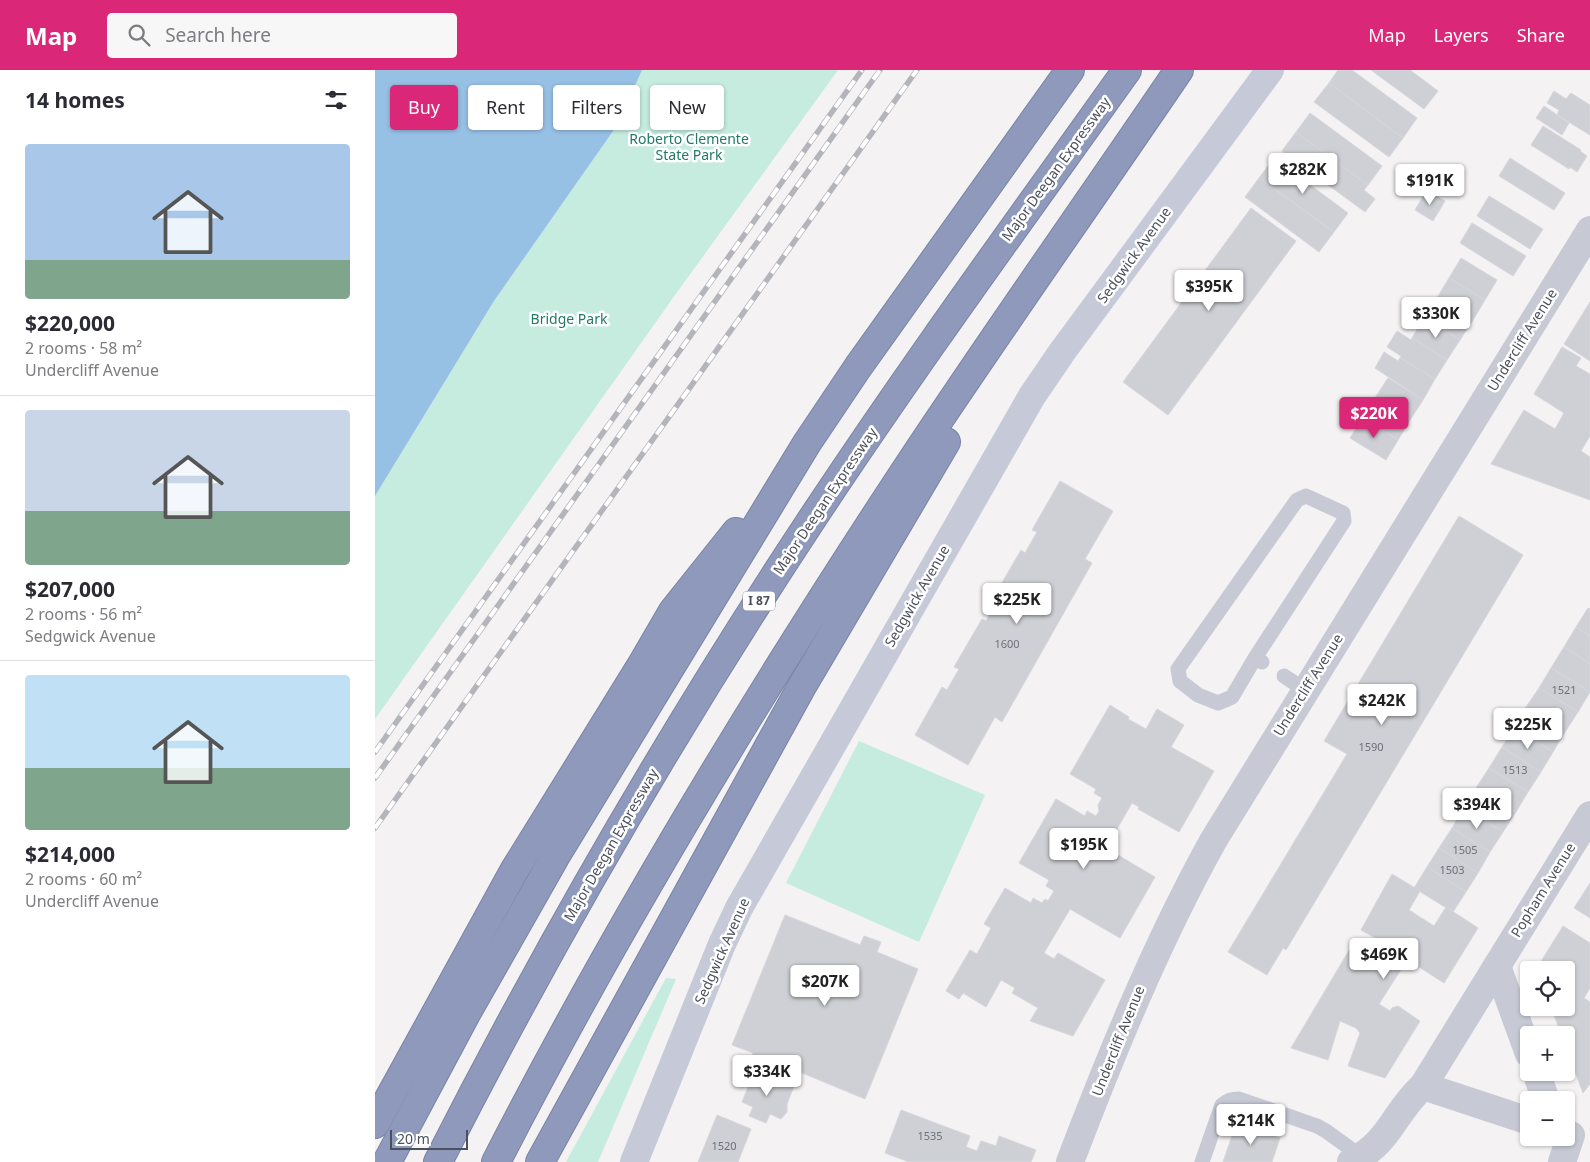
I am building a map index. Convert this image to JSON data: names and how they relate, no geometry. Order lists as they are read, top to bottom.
{
  "streets": {
    "highway": ["Major Deegan Expressway", "I 87"],
    "main road": ["Sedgwick Avenue"],
    "street": ["Undercliff Avenue", "Popham Avenue"]
  },
  "parks": ["Roberto Clemente State Park", "Bridge Park"],
  "house_numbers": [
    "1600",
    "1521",
    "1590",
    "1513",
    "1505",
    "1503",
    "1535",
    "1520"
  ],
  "scale_bar": "20 m",
  "page": {
    "header": "Map",
    "search": "Search here",
    "nav": ["Map", "Layers", "Share"],
    "heading": "14 homes",
    "chip": [
      "Buy",
      "Rent",
      "Filters",
      "New"
    ],
    "list": [
      {
        "name": "$220,000",
        "note": "2 rooms · 58 m² · Undercliff Avenue"
      },
      {
        "name": "$207,000",
        "note": "2 rooms · 56 m² · Sedgwick Avenue"
      },
      {
        "name": "$214,000",
        "note": "2 rooms · 60 m² · Undercliff Avenue"
      }
    ],
    "price": [
      "$282K",
      "$191K",
      "$395K",
      "$330K",
      "$220K",
      "$225K",
      "$242K",
      "$225K",
      "$394K",
      "$195K",
      "$469K",
      "$207K",
      "$334K",
      "$214K"
    ],
    "map_buttons": ["+", "−"],
    "scale": "20 m"
  }
}
